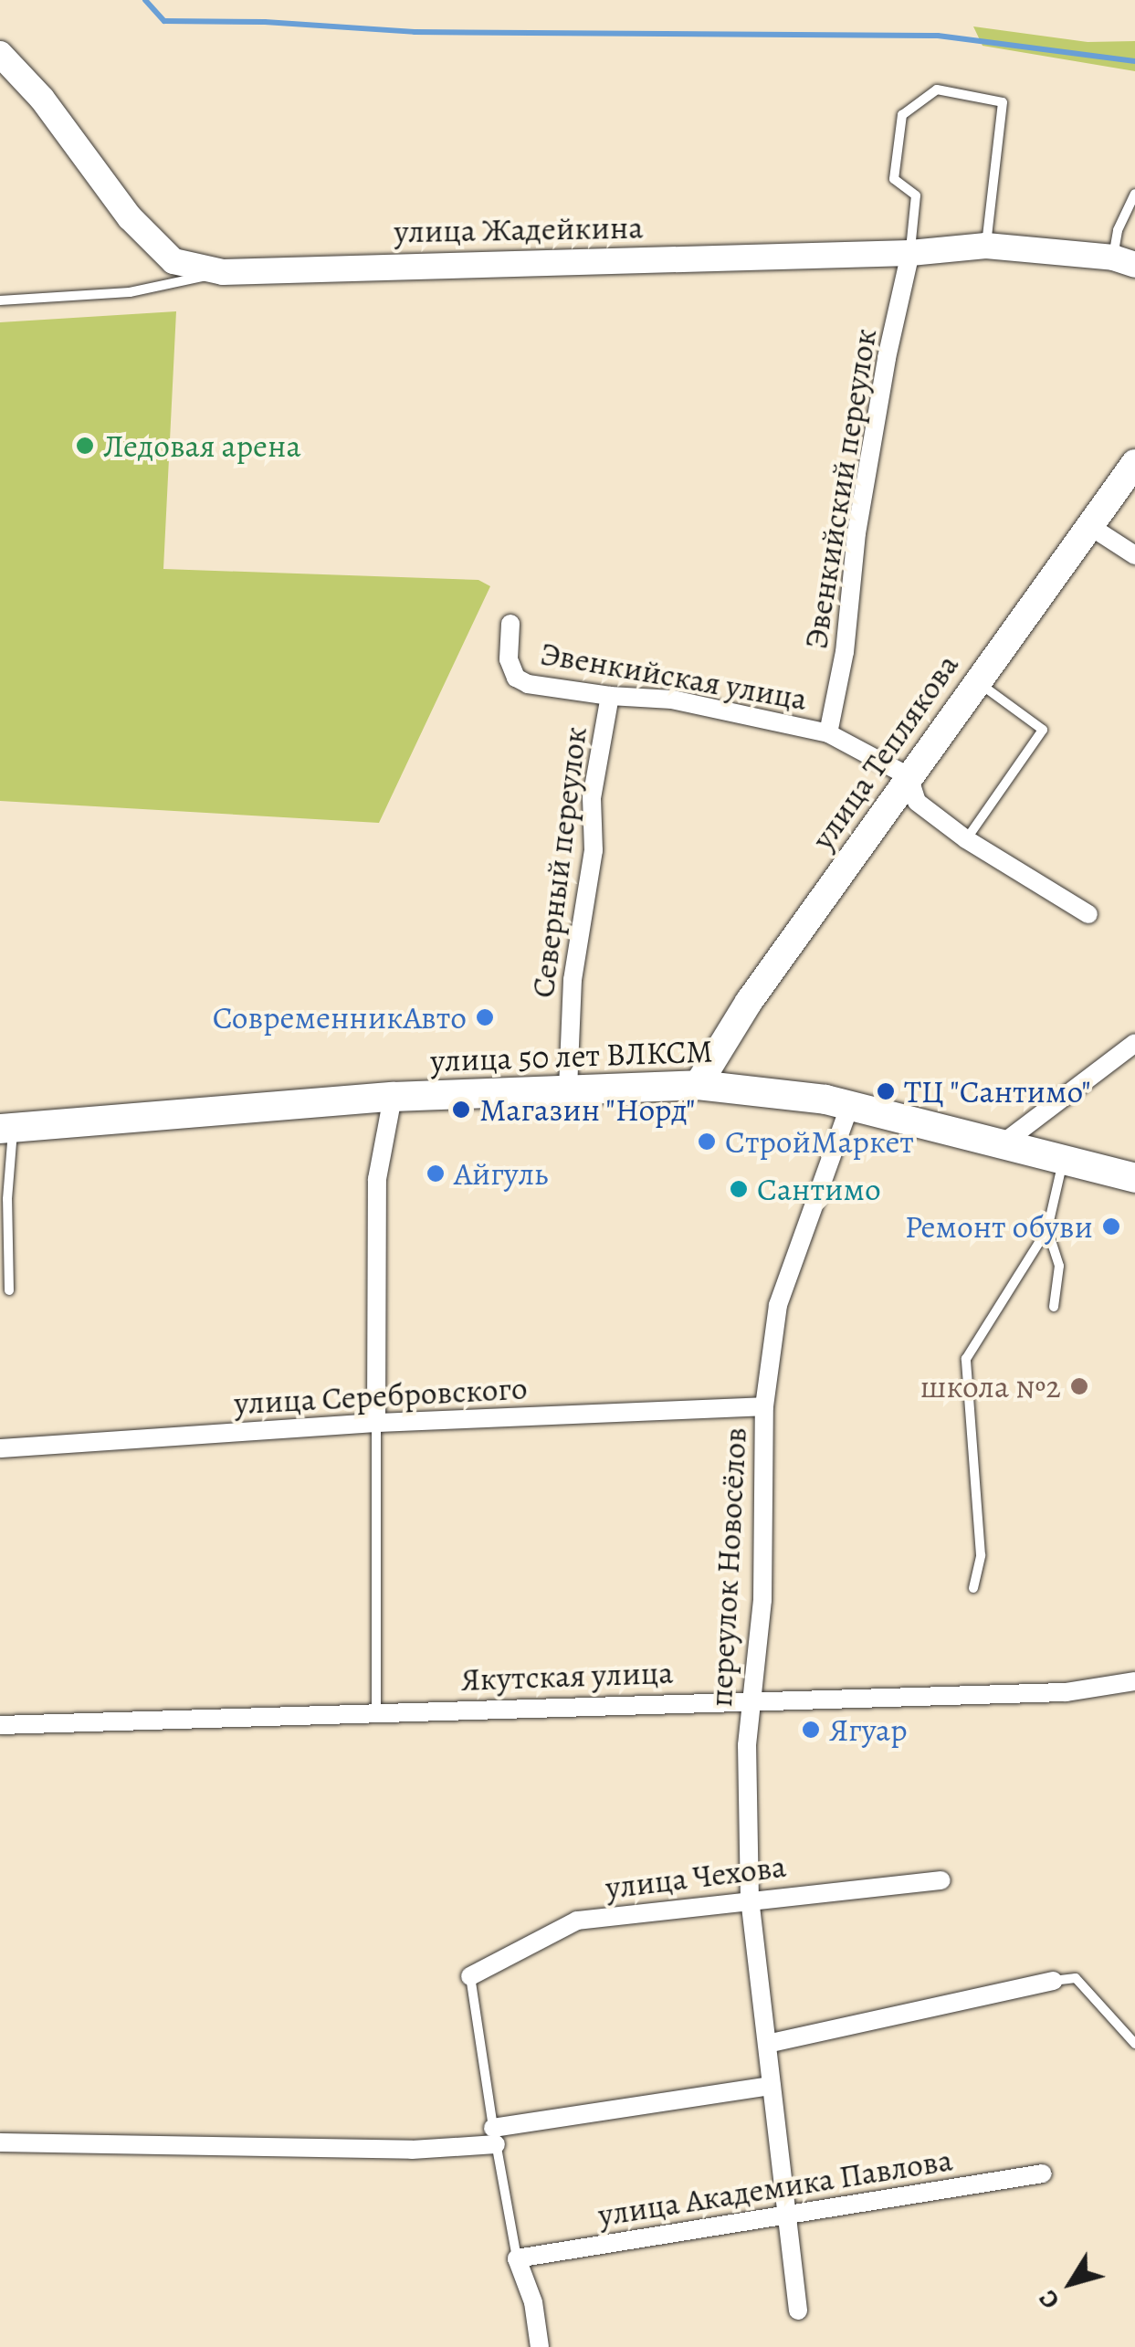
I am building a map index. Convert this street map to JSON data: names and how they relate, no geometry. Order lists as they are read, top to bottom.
{
  "streets": {
    "main road": ["улица Теплякова", "улица 50 лет ВЛКСМ"],
    "street": [
      "улица Жадейкина",
      "Эвенкийский переулок",
      "Эвенкийская улица",
      "Северный переулок",
      "улица Серебровского",
      "переулок Новосёлов",
      "Якутская улица",
      "улица Чехова",
      "улица Академика Павлова"
    ]
  },
  "crossings": [
    ["улица Жадейкина", "Эвенкийский переулок"],
    ["Эвенкийский переулок", "Эвенкийская улица"],
    ["Эвенкийская улица", "улица Теплякова"],
    ["Эвенкийская улица", "Северный переулок"],
    ["улица Теплякова", "улица 50 лет ВЛКСМ"],
    ["Северный переулок", "улица 50 лет ВЛКСМ"],
    ["улица 50 лет ВЛКСМ", "переулок Новосёлов"],
    ["улица Серебровского", "переулок Новосёлов"],
    ["переулок Новосёлов", "Якутская улица"],
    ["переулок Новосёлов", "улица Чехова"],
    ["переулок Новосёлов", "улица Академика Павлова"]
  ],
  "places": [
    "Ледовая арена",
    "СовременникАвто",
    "ТЦ \"Сантимо\"",
    "Магазин \"Норд\"",
    "СтройМаркет",
    "Айгуль",
    "Сантимо",
    "Ремонт обуви",
    "школа №2",
    "Ягуар"
  ],
  "north": "bottom left"
}
